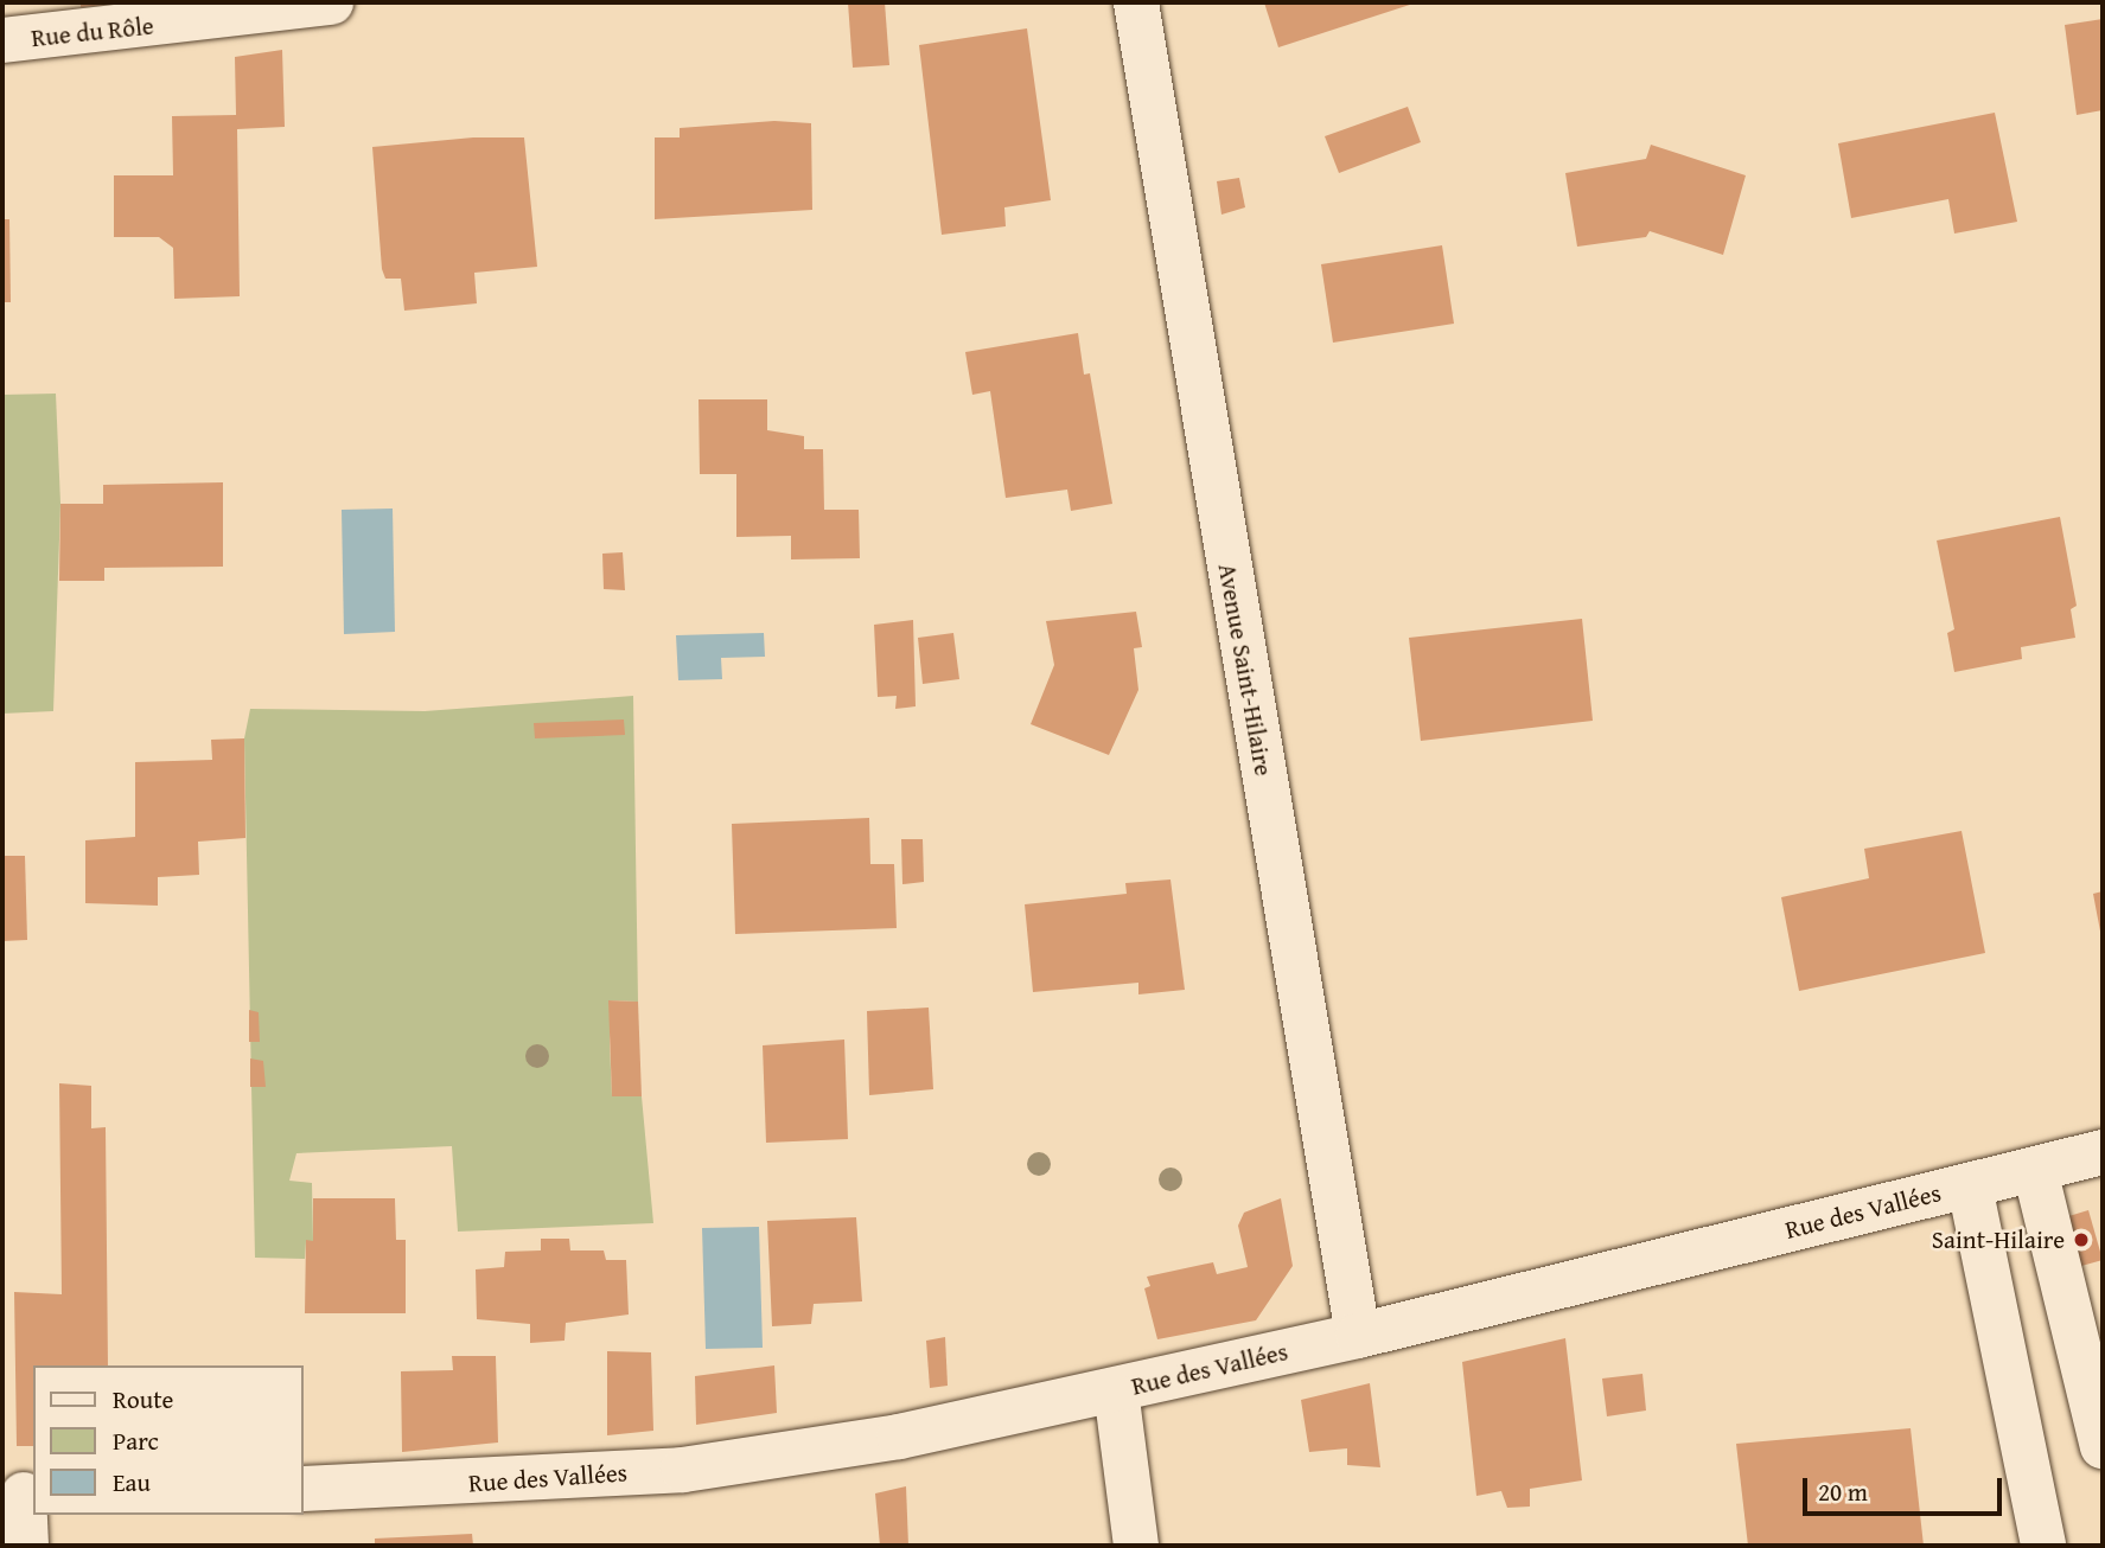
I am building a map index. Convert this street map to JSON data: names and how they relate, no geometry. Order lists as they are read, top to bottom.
{
  "streets": {
    "street": ["Rue du Rôle", "Avenue Saint-Hilaire", "Rue des Vallées"]
  },
  "crossings": [
    ["Avenue Saint-Hilaire", "Rue des Vallées"]
  ],
  "places": ["Saint-Hilaire"],
  "legend": ["Route", "Parc", "Eau"],
  "scale_bar": "20 m"
}
